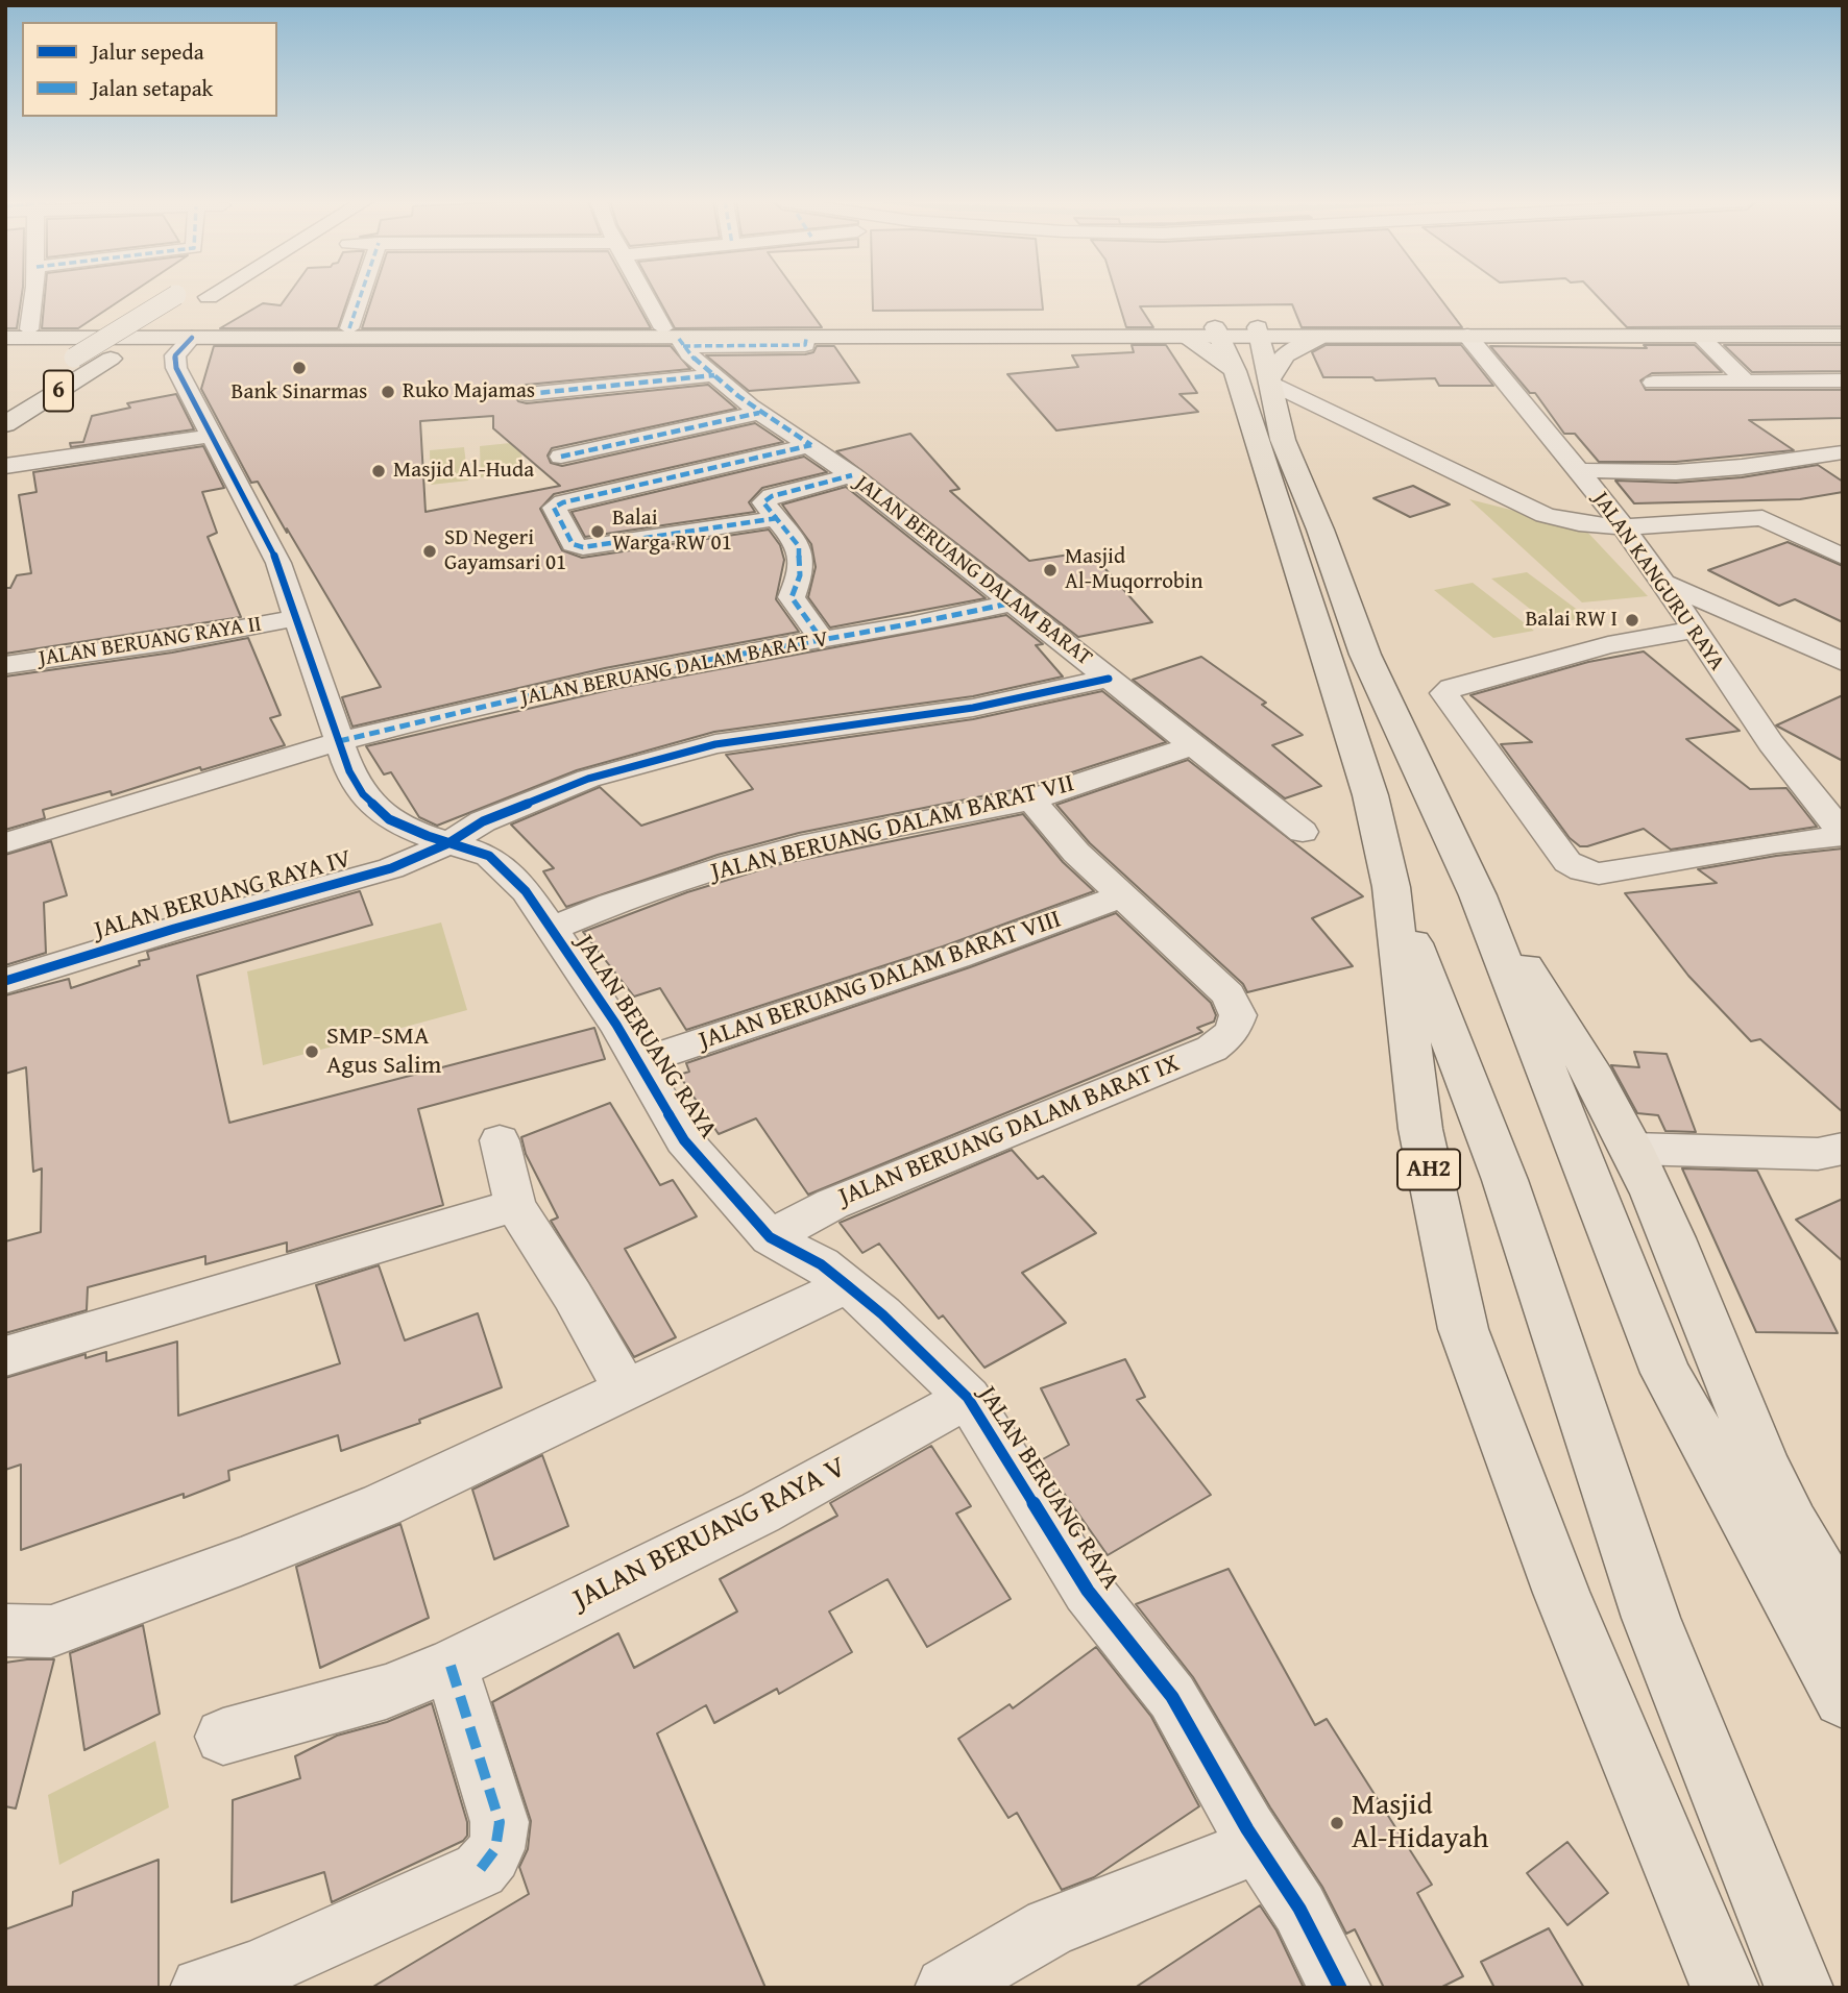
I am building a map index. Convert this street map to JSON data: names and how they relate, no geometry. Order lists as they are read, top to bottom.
{
  "streets": {
    "main road": ["6", "AH2"],
    "street": [
      "JALAN BERUANG DALAM BARAT",
      "JALAN KANGURU RAYA",
      "JALAN BERUANG RAYA II",
      "JALAN BERUANG DALAM BARAT V",
      "JALAN BERUANG DALAM BARAT VII",
      "JALAN BERUANG RAYA IV",
      "JALAN BERUANG DALAM BARAT VIII",
      "JALAN BERUANG RAYA",
      "JALAN BERUANG DALAM BARAT IX",
      "JALAN BERUANG RAYA V"
    ]
  },
  "crossings": [
    ["JALAN BERUANG DALAM BARAT", "JALAN BERUANG DALAM BARAT V"],
    ["JALAN BERUANG DALAM BARAT", "JALAN BERUANG DALAM BARAT VII"],
    ["JALAN BERUANG DALAM BARAT", "JALAN BERUANG RAYA IV"],
    ["JALAN BERUANG RAYA II", "JALAN BERUANG RAYA"],
    ["JALAN BERUANG DALAM BARAT V", "JALAN BERUANG RAYA"],
    ["JALAN BERUANG DALAM BARAT VII", "JALAN BERUANG RAYA"],
    ["JALAN BERUANG RAYA IV", "JALAN BERUANG RAYA"],
    ["JALAN BERUANG DALAM BARAT VIII", "JALAN BERUANG RAYA"],
    ["JALAN BERUANG DALAM BARAT VIII", "JALAN BERUANG DALAM BARAT IX"],
    ["JALAN BERUANG RAYA", "JALAN BERUANG DALAM BARAT IX"],
    ["JALAN BERUANG RAYA", "JALAN BERUANG RAYA V"]
  ],
  "places": [
    "Bank Sinarmas",
    "Ruko Majamas",
    "Masjid Al-Huda",
    "Balai Warga RW 01",
    "SD Negeri Gayamsari 01",
    "Masjid Al-Muqorrobin",
    "Balai RW I",
    "SMP-SMA Agus Salim",
    "Masjid Al-Hidayah"
  ],
  "legend": ["Jalur sepeda", "Jalan setapak"]
}
